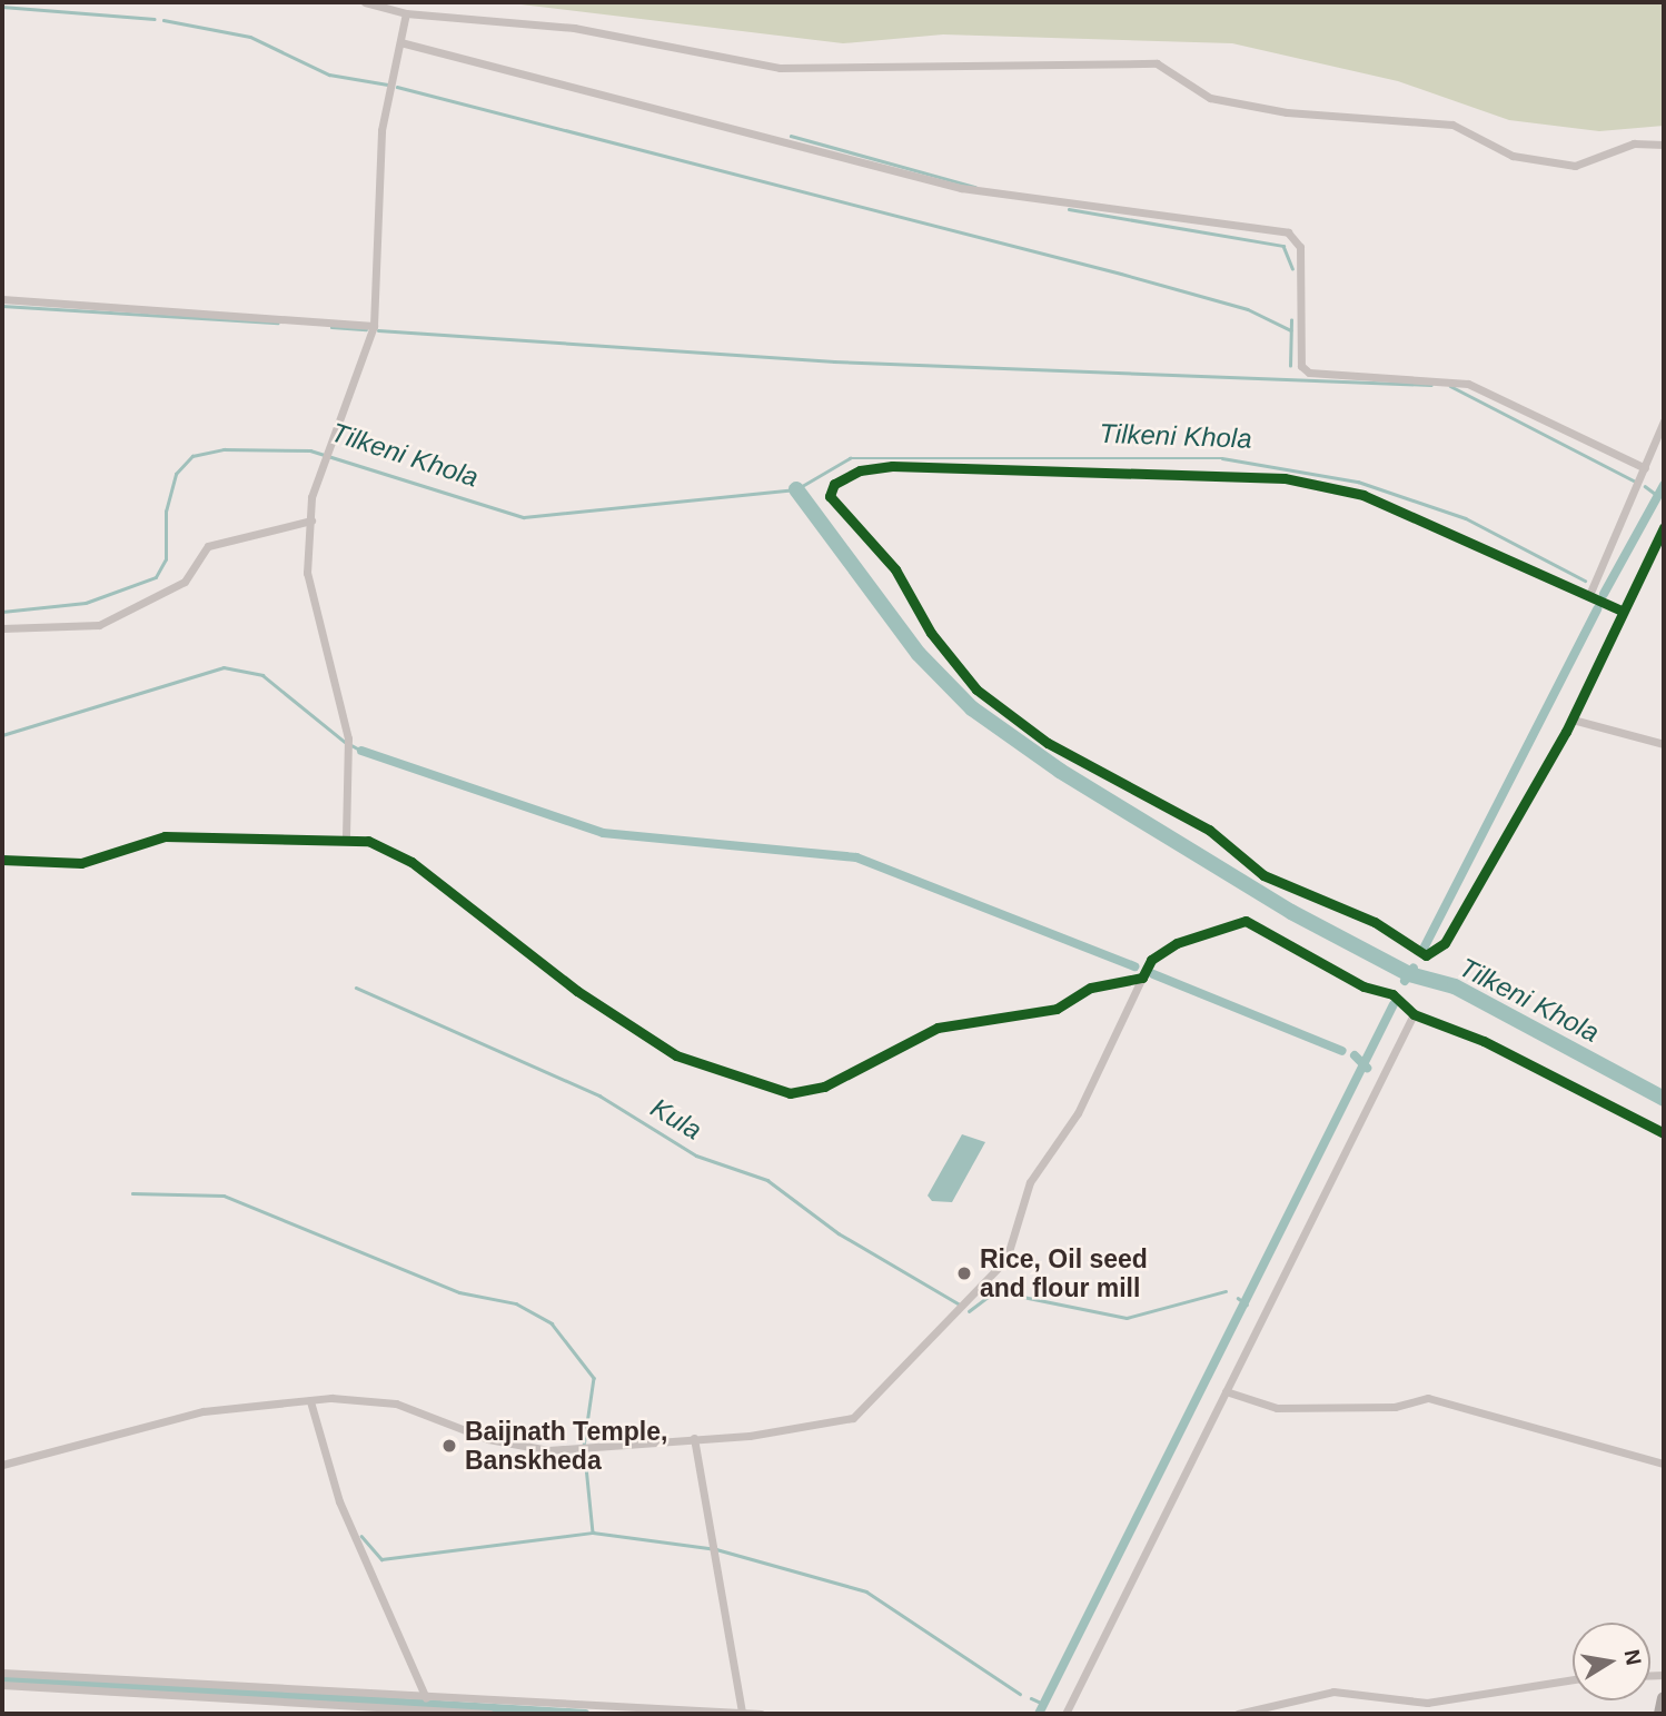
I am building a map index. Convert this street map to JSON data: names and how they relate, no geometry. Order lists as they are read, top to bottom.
{
  "water": ["Tilkeni Khola", "Kula"],
  "places": ["Rice, Oil seed and flour mill", "Baijnath Temple, Banskheda"],
  "north": "right"
}
